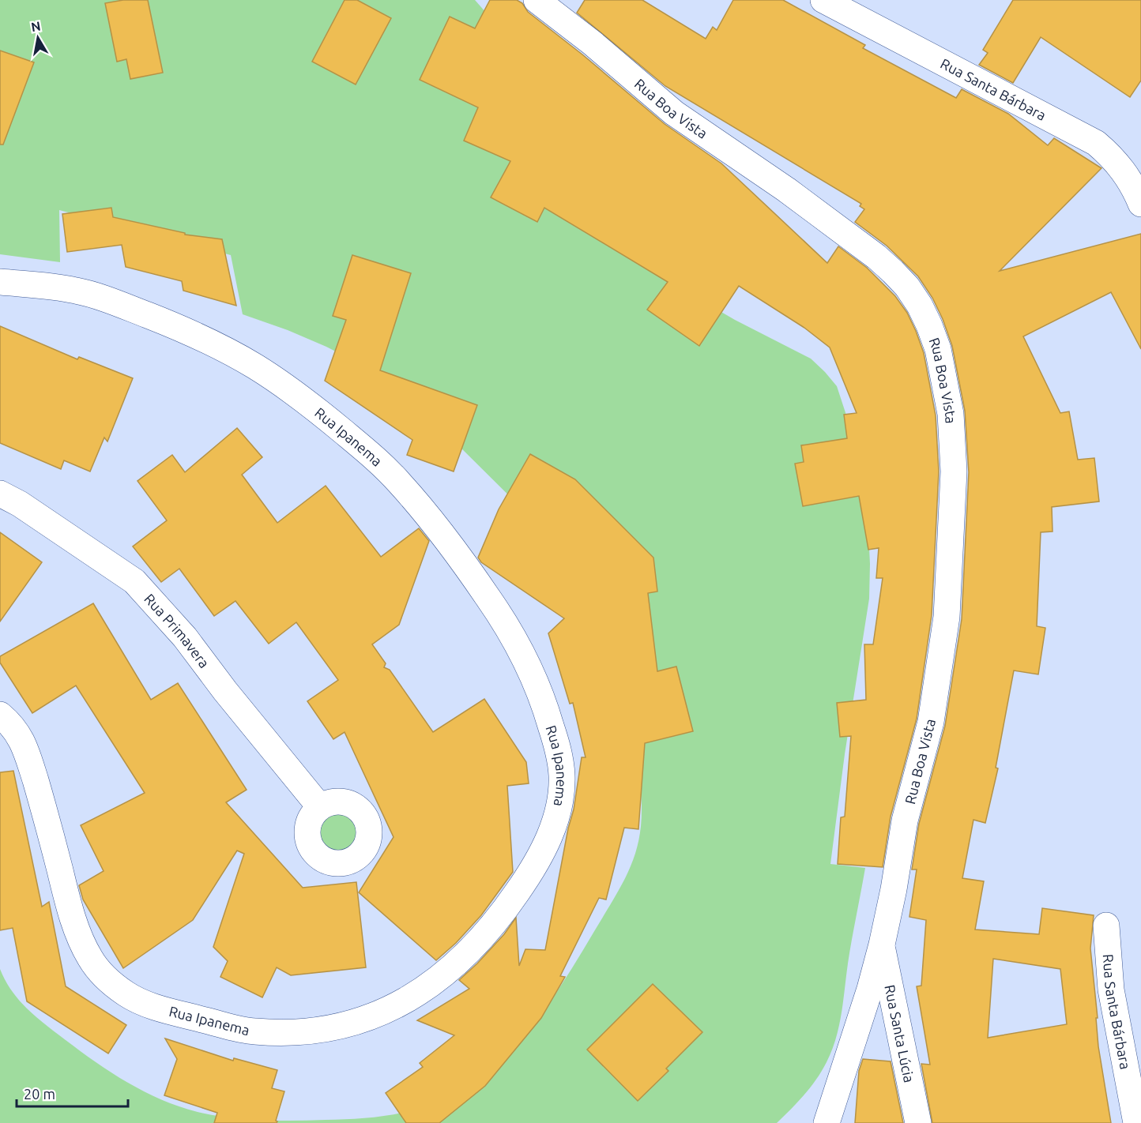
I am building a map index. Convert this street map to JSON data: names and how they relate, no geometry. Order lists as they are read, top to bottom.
{
  "streets": {
    "street": [
      "Rua Santa Bárbara",
      "Rua Boa Vista",
      "Rua Ipanema",
      "Rua Primavera",
      "Rua Santa Lúcia"
    ]
  },
  "crossings": [
    ["Rua Boa Vista", "Rua Santa Lúcia"]
  ],
  "scale_bar": "20 m",
  "north": "top"
}
